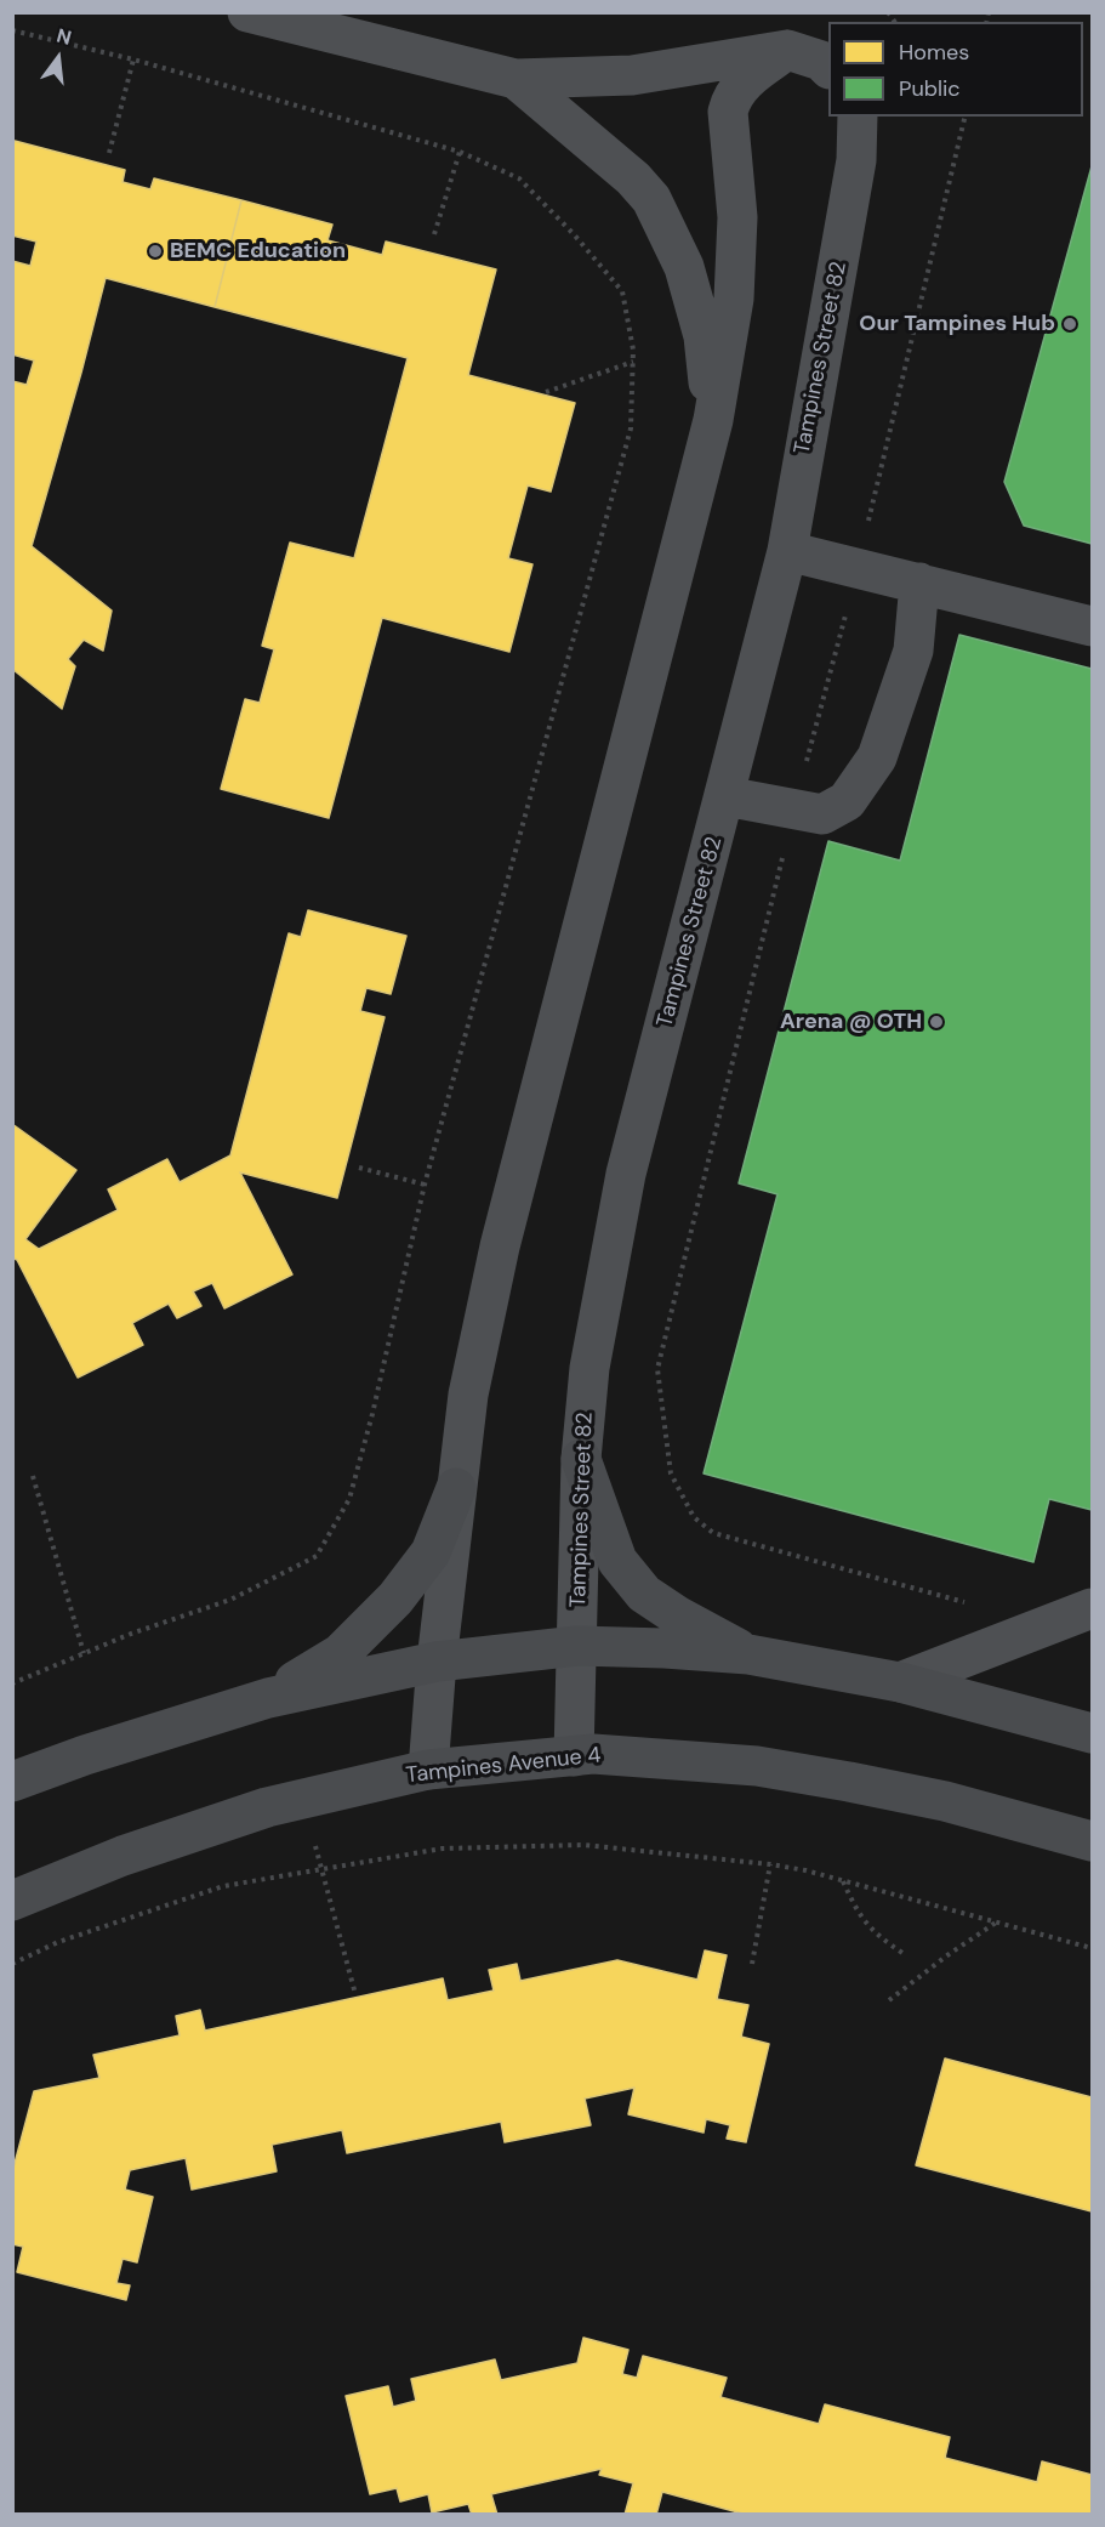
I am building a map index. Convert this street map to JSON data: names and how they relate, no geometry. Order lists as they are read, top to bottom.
{
  "streets": {
    "main road": ["Tampines Avenue 4"],
    "street": ["Tampines Street 82"]
  },
  "crossings": [
    ["Tampines Street 82", "Tampines Avenue 4"]
  ],
  "places": ["BEMC Education", "Our Tampines Hub", "Arena @ OTH"],
  "legend": ["Homes", "Public"],
  "north": "top"
}
